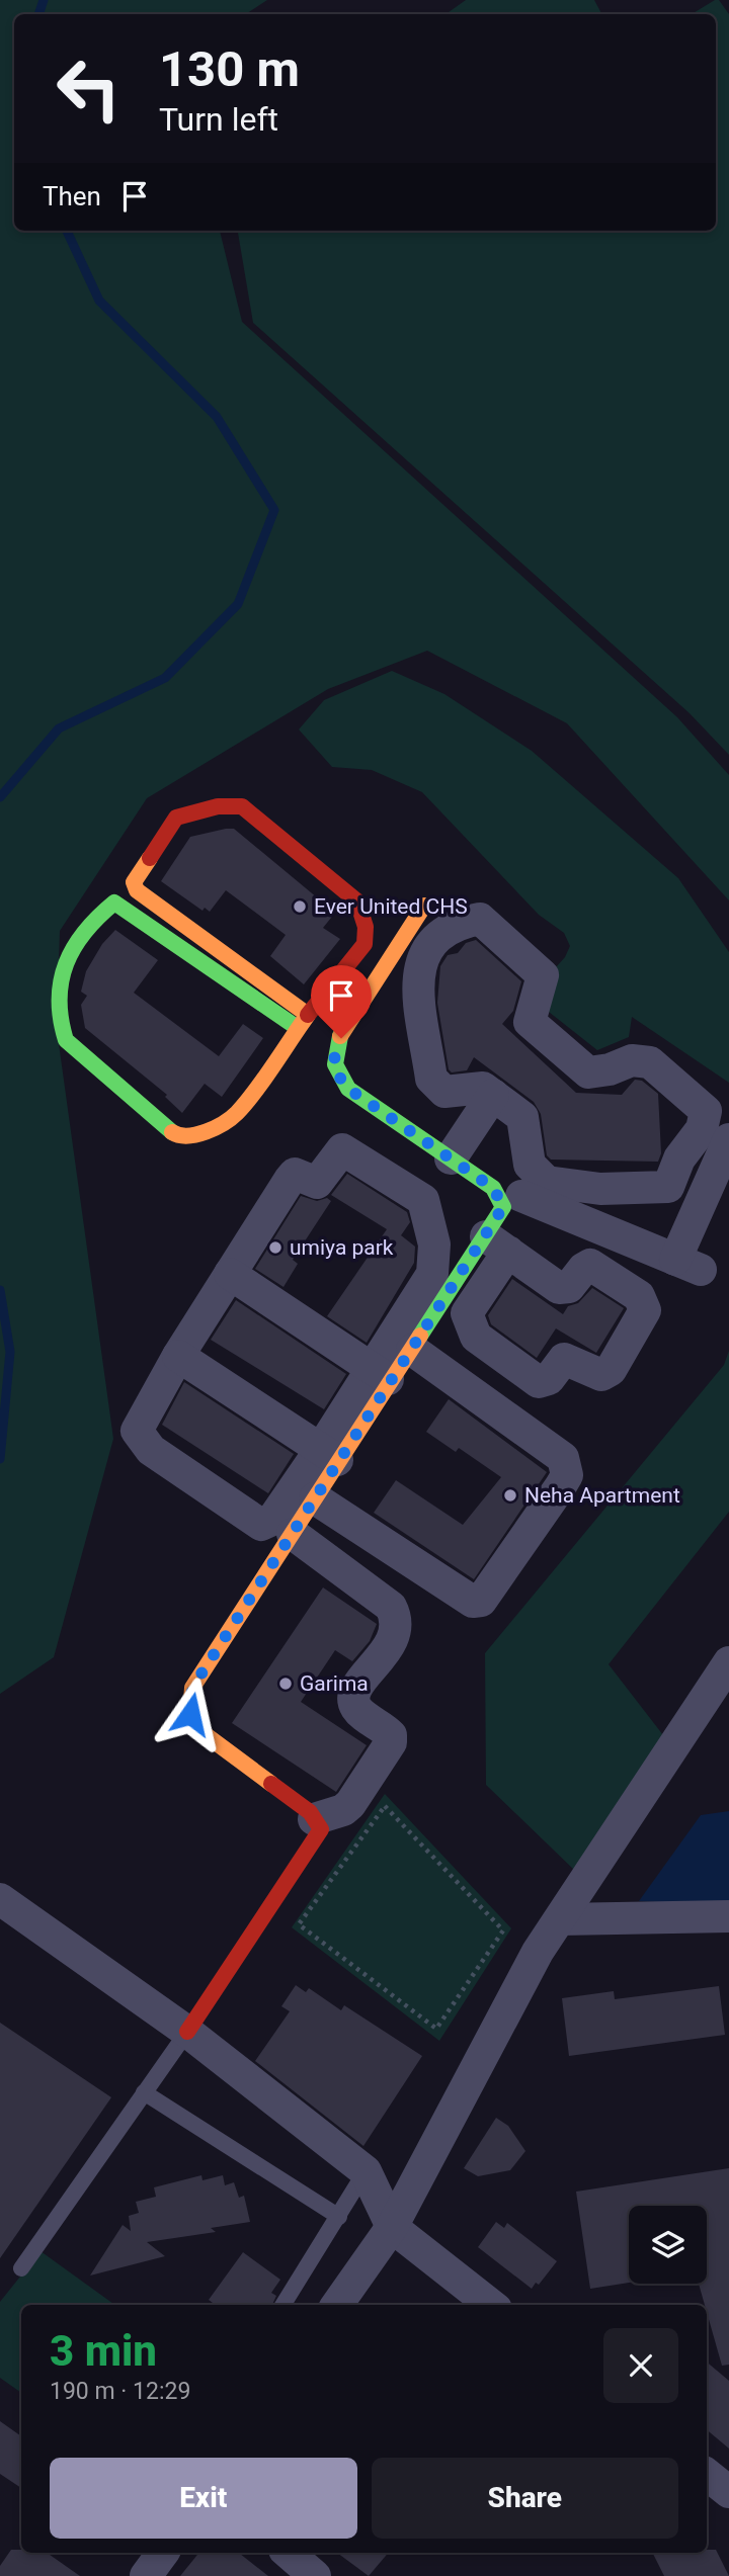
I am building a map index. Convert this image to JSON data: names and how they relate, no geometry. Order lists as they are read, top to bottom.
{
  "places": [
    "Ever United CHS",
    "umiya park",
    "Neha Apartment",
    "Garima"
  ],
  "page": {
    "turn": ["130 m", "Turn left"],
    "then": "Then",
    "heading": ["3 min", "190 m · 12:29"],
    "buttons": ["Exit", "Share"]
  }
}
